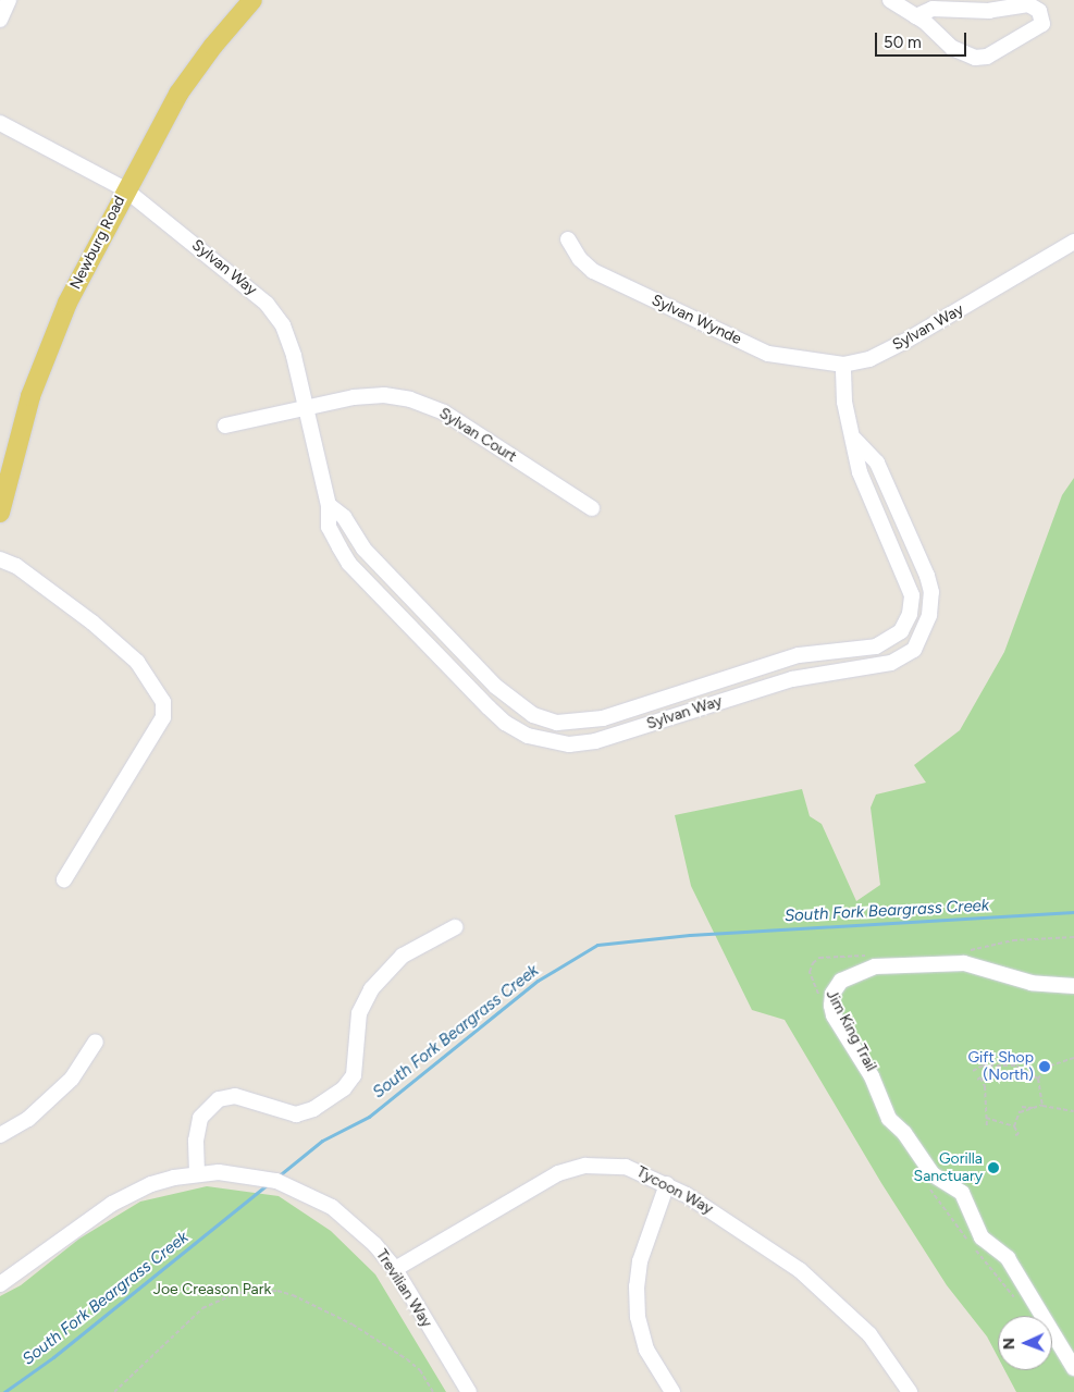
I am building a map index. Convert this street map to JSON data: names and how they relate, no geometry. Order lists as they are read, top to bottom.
{
  "streets": {
    "main road": ["Newburg Road"],
    "street": [
      "Sylvan Way",
      "Sylvan Wynde",
      "Sylvan Court",
      "Tycoon Way",
      "Trevilian Way"
    ],
    "path": ["Jim King Trail"]
  },
  "crossings": [
    ["Newburg Road", "Sylvan Way"],
    ["Sylvan Way", "Sylvan Wynde"],
    ["Sylvan Way", "Sylvan Court"],
    ["Tycoon Way", "Trevilian Way"]
  ],
  "water": ["South Fork Beargrass Creek"],
  "parks": ["Joe Creason Park"],
  "places": ["Gift Shop (North)", "Gorilla Sanctuary"],
  "scale_bar": "50 m",
  "north": "left"
}
